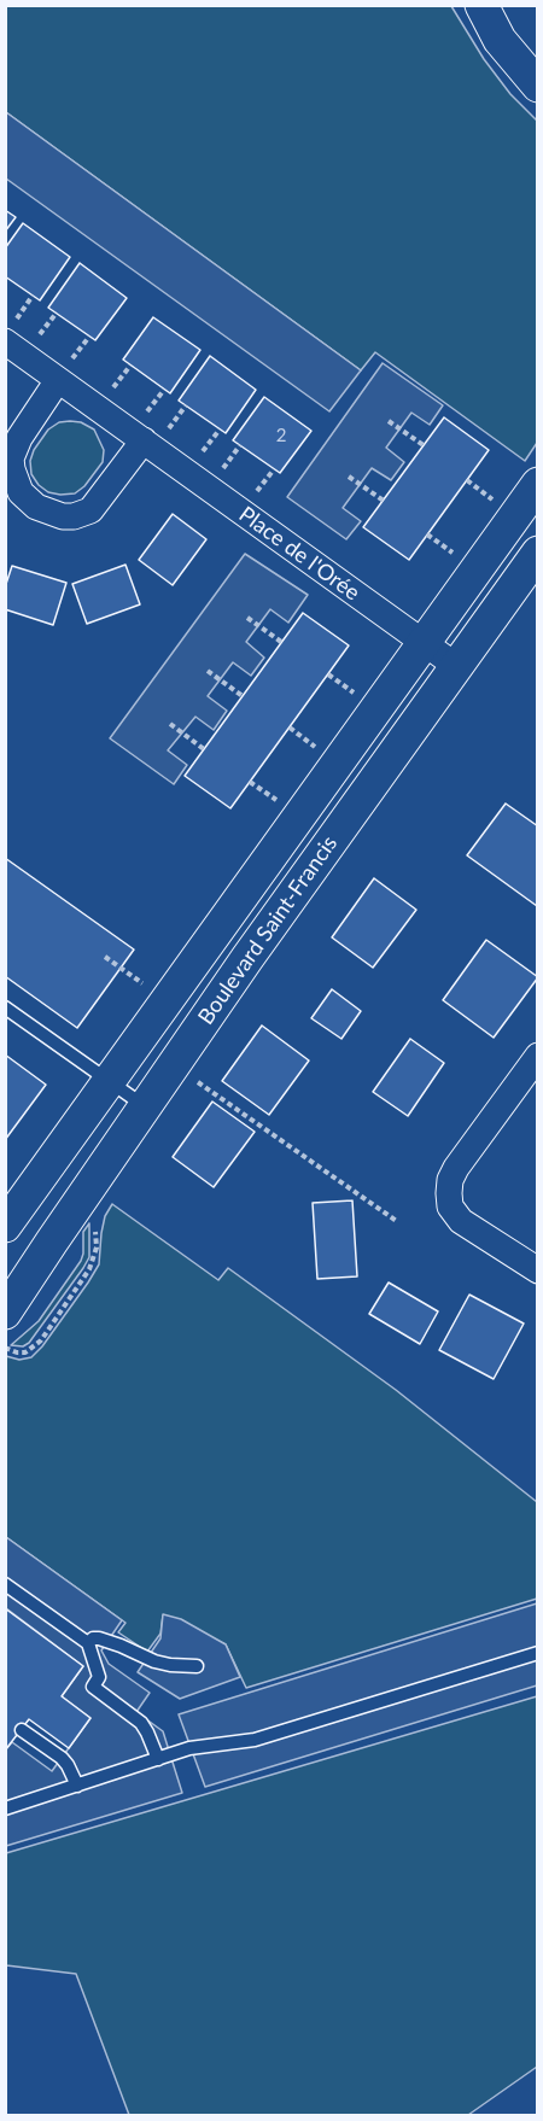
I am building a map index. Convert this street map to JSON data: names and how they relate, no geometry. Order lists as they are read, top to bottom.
{
  "streets": {
    "street": ["Place de l'Orée", "Boulevard Saint-Francis"]
  },
  "crossings": [
    ["Place de l'Orée", "Boulevard Saint-Francis"]
  ],
  "house_numbers": ["2"]
}
